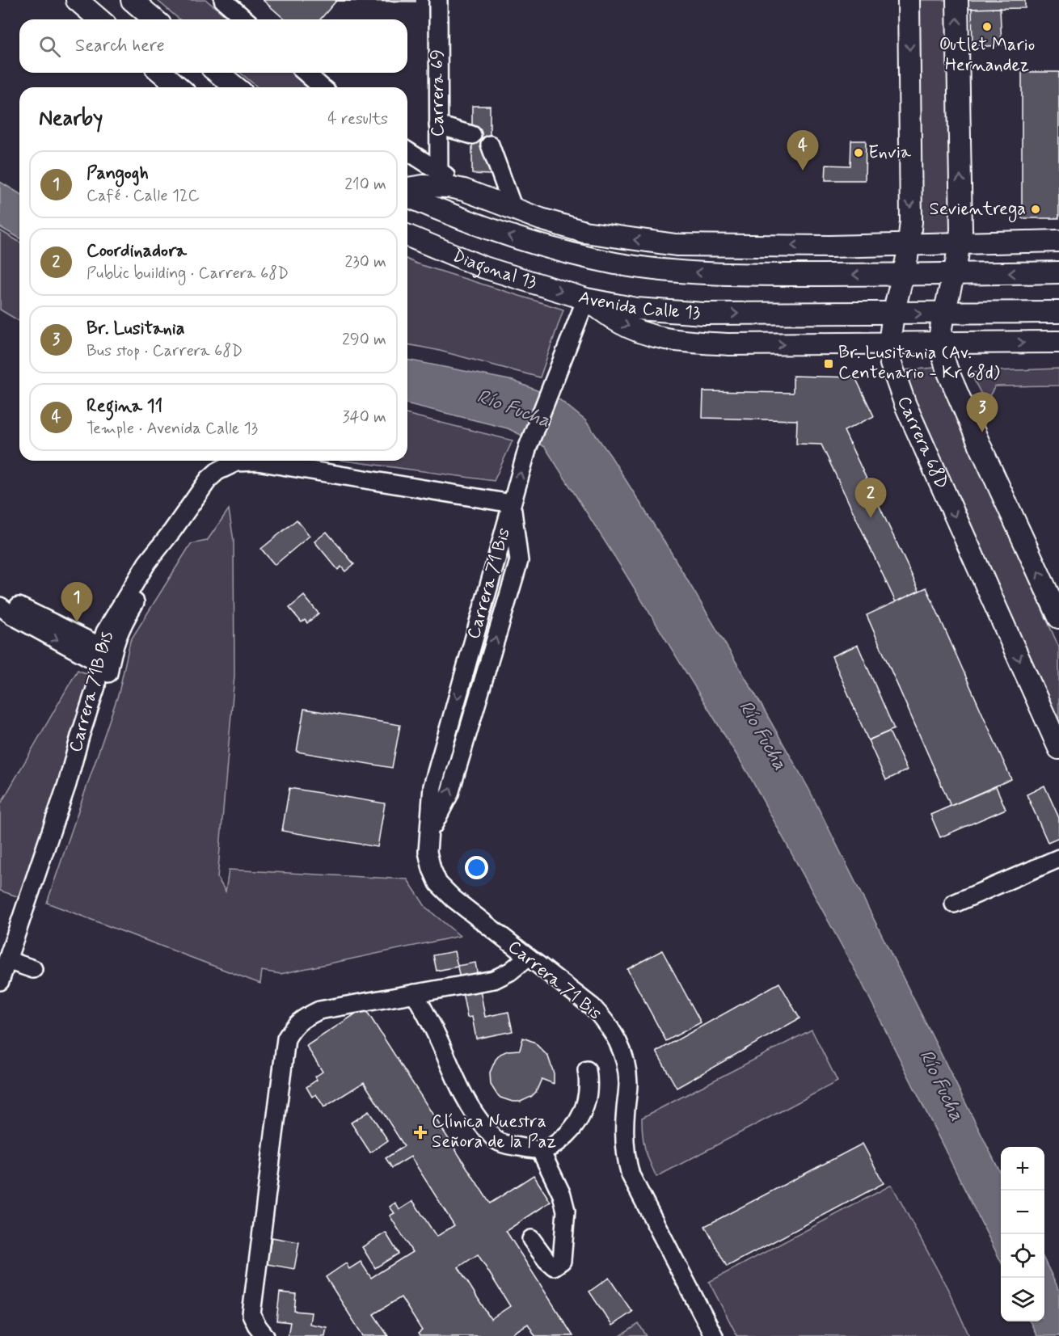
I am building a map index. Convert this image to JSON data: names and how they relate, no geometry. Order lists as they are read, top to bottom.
{
  "streets": {
    "main road": ["Diagonal 13", "Avenida Calle 13", "Carrera 68D"],
    "street": ["Carrera 69", "Carrera 71 Bis", "Carrera 71B Bis"]
  },
  "crossings": [
    ["Diagonal 13", "Avenida Calle 13"],
    ["Diagonal 13", "Carrera 71 Bis"],
    ["Avenida Calle 13", "Carrera 68D"],
    ["Avenida Calle 13", "Carrera 71 Bis"],
    ["Carrera 71 Bis", "Carrera 71B Bis"]
  ],
  "water": ["Río Fucha"],
  "places": {
    "other": ["Outlet Mario Hernandez", "Envia", "Sevientrega"],
    "transit": ["Br. Lusitania (Av. Centenario - Kr 68d)"],
    "health": ["Clínica Nuestra Señora de la Paz"]
  },
  "page": {
    "search": "Search here",
    "heading": ["Nearby", "4 results"],
    "pins": [
      "4",
      "3",
      "2",
      "1"
    ],
    "list": [
      {
        "mark": "1",
        "name": "Pangogh",
        "note": "Café · Calle 12C",
        "value": "210 m"
      },
      {
        "mark": "2",
        "name": "Coordinadora",
        "note": "Public building · Carrera 68D",
        "value": "230 m"
      },
      {
        "mark": "3",
        "name": "Br. Lusitania",
        "note": "Bus stop · Carrera 68D",
        "value": "290 m"
      },
      {
        "mark": "4",
        "name": "Regina 11",
        "note": "Temple · Avenida Calle 13",
        "value": "340 m"
      }
    ],
    "map_buttons": ["+", "−"]
  }
}
